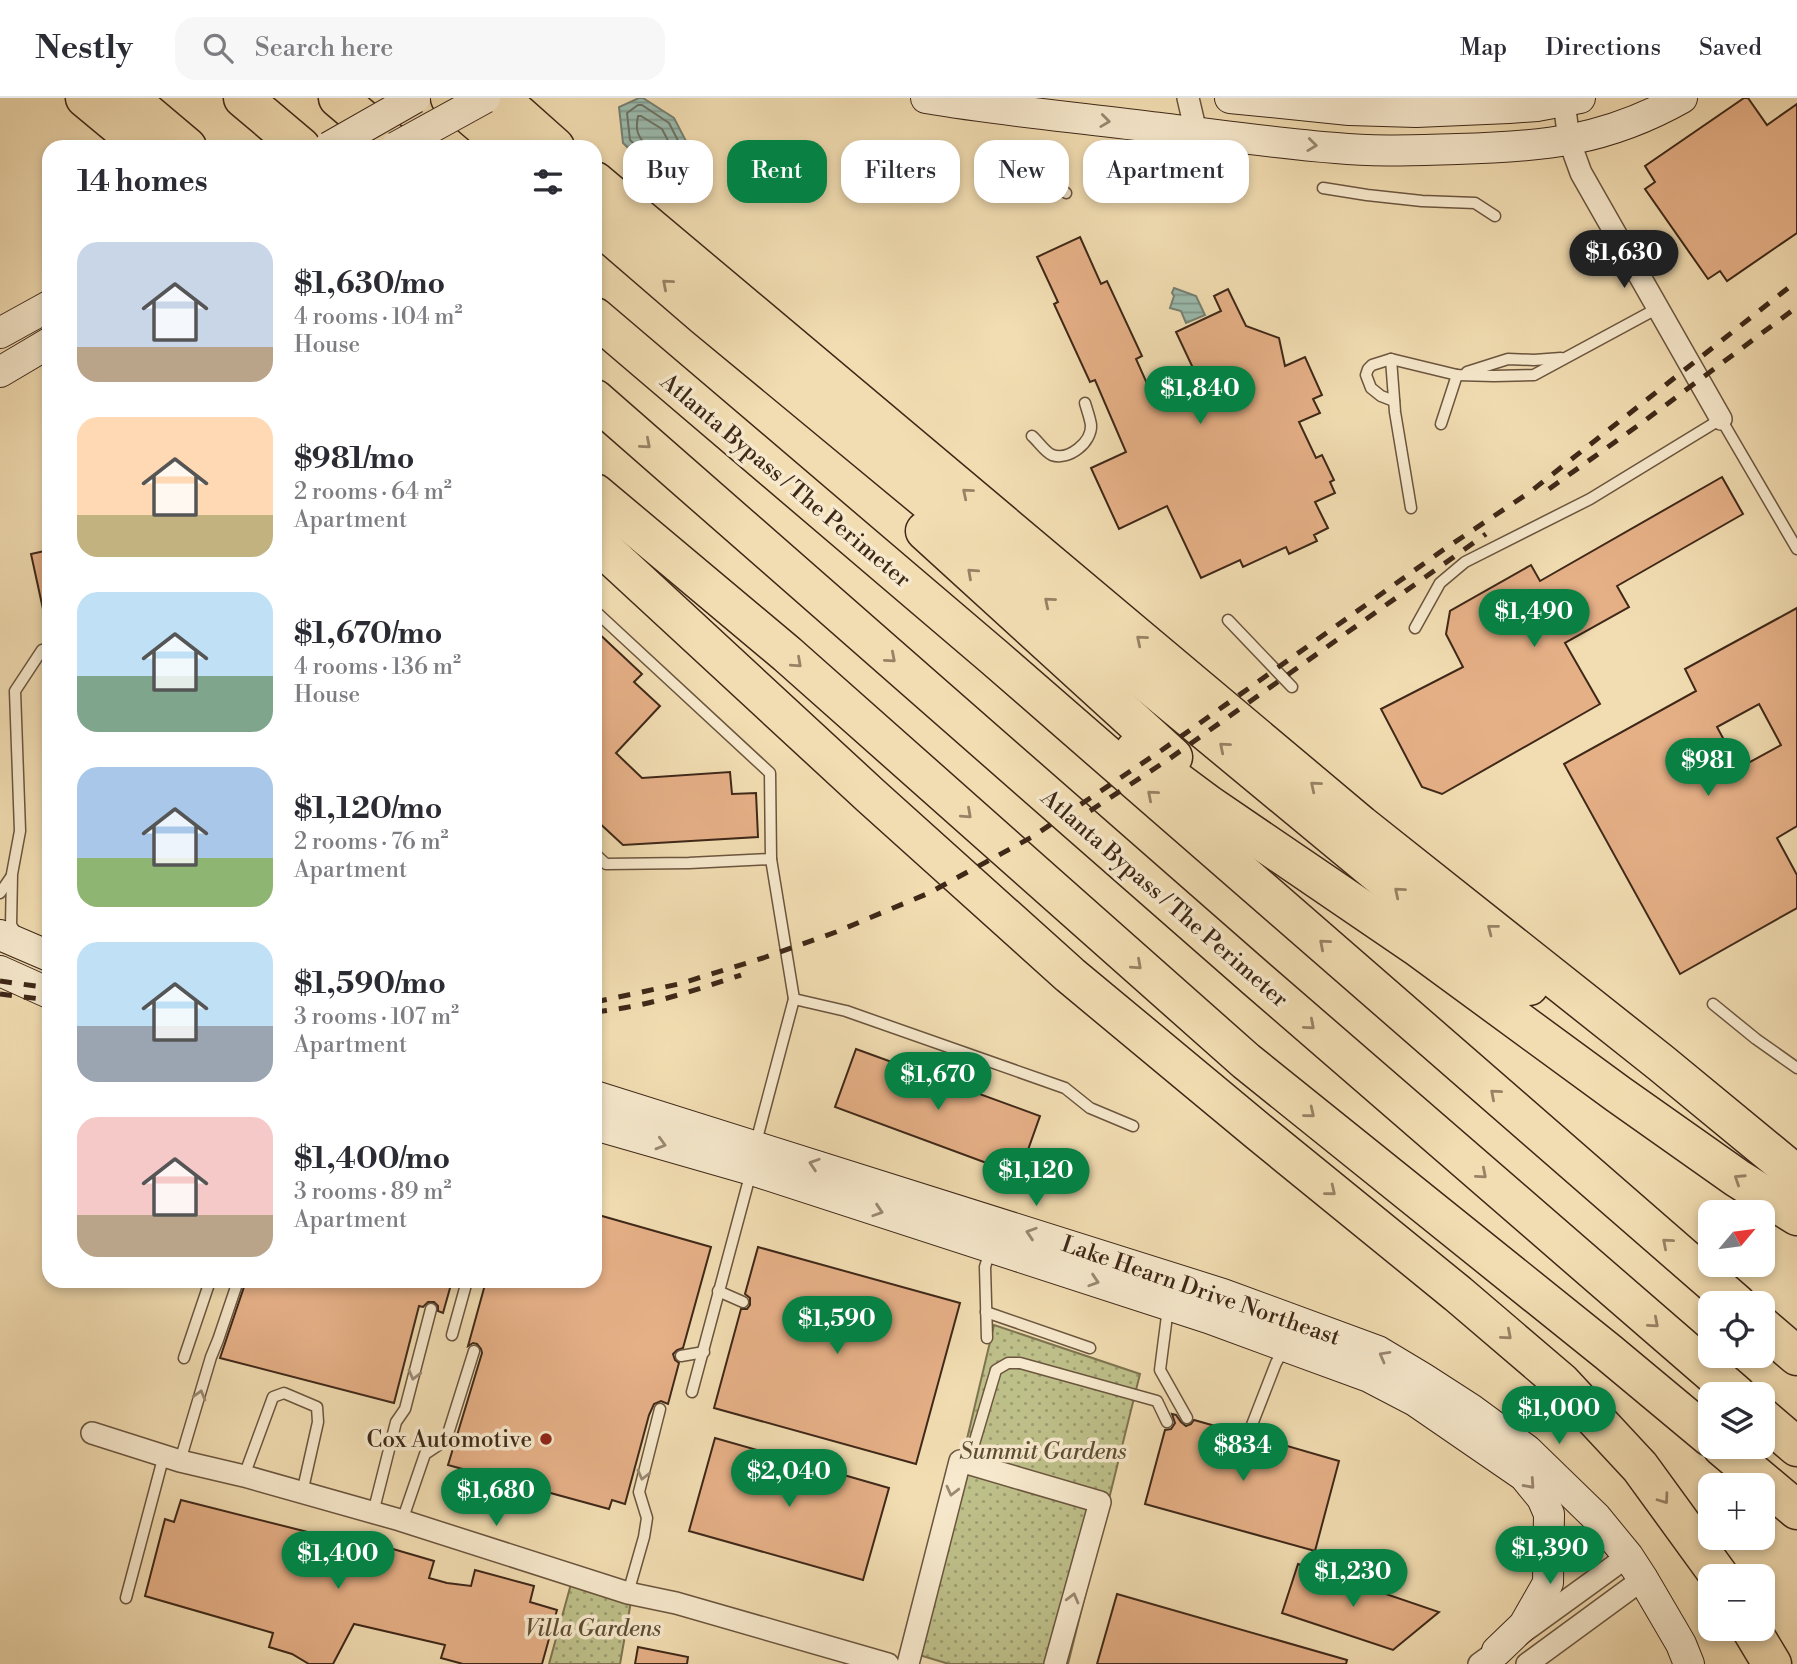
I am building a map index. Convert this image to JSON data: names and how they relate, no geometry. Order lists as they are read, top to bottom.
{
  "streets": {
    "highway": ["Atlanta Bypass / The Perimeter"],
    "street": ["Lake Hearn Drive Northeast"]
  },
  "parks": ["Summit Gardens", "Villa Gardens"],
  "places": ["Cox Automotive"],
  "north": "top right",
  "page": {
    "header": "Nestly",
    "search": "Search here",
    "nav": ["Map", "Directions", "Saved"],
    "chip": [
      "Buy",
      "Rent",
      "Filters",
      "New",
      "Apartment"
    ],
    "heading": "14 homes",
    "list": [
      {
        "name": "$1,630/mo",
        "note": "4 rooms · 104 m² · House"
      },
      {
        "name": "$981/mo",
        "note": "2 rooms · 64 m² · Apartment"
      },
      {
        "name": "$1,670/mo",
        "note": "4 rooms · 136 m² · House"
      },
      {
        "name": "$1,120/mo",
        "note": "2 rooms · 76 m² · Apartment"
      },
      {
        "name": "$1,590/mo",
        "note": "3 rooms · 107 m² · Apartment"
      },
      {
        "name": "$1,400/mo",
        "note": "3 rooms · 89 m² · Apartment"
      }
    ],
    "price": [
      "$1,630",
      "$1,840",
      "$1,490",
      "$981",
      "$1,670",
      "$1,120",
      "$1,590",
      "$1,000",
      "$834",
      "$2,040",
      "$1,680",
      "$1,390",
      "$1,400",
      "$1,230"
    ],
    "map_buttons": ["+", "−"]
  }
}
